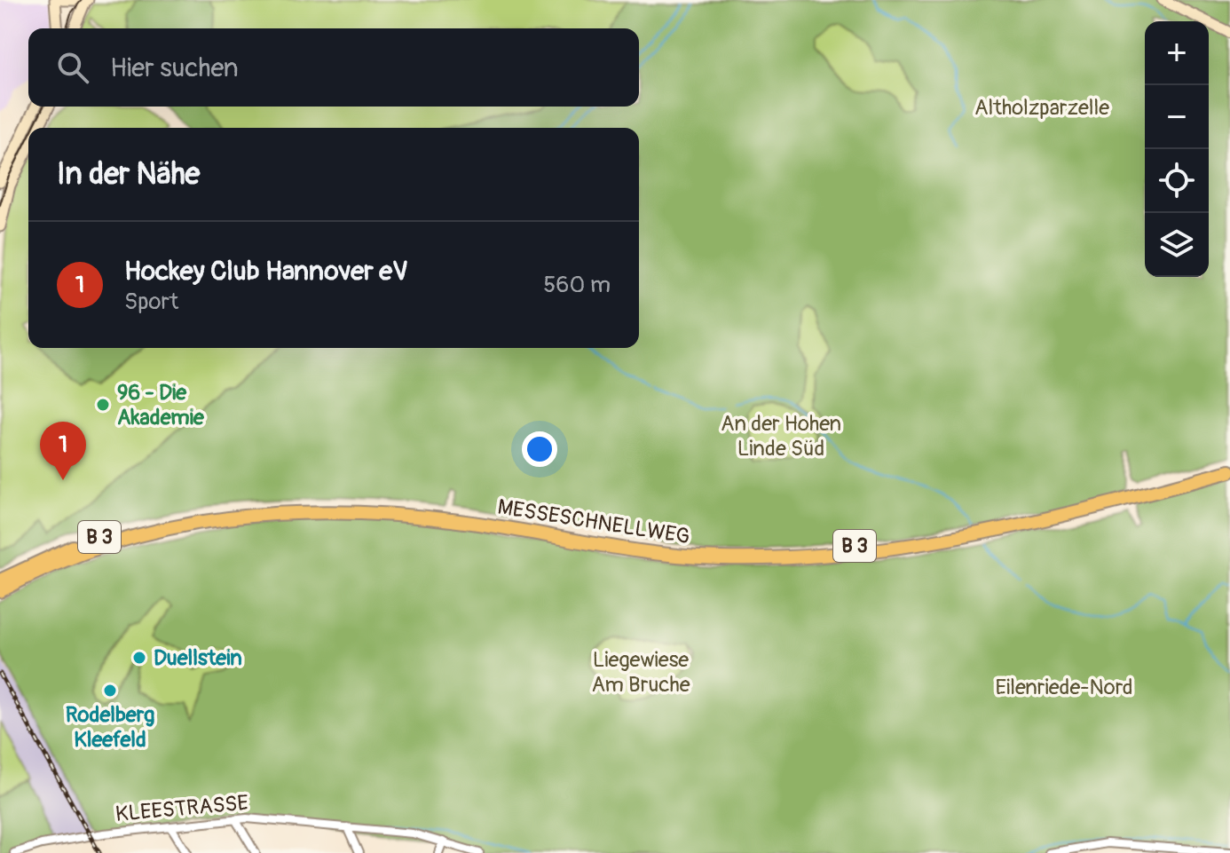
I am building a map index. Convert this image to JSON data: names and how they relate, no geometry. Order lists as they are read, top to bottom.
{
  "streets": {
    "highway": ["MESSESCHNELLWEG", "B 3"],
    "street": ["KLEESTRASSE"]
  },
  "parks": [
    "Altholzparzelle",
    "An der Hohen Linde Süd",
    "Liegewiese Am Bruche",
    "Eilenriede-Nord"
  ],
  "places": ["96 - Die Akademie", "Duellstein", "Rodelberg Kleefeld"],
  "page": {
    "map_buttons": ["+", "−"],
    "search": "Hier suchen",
    "heading": "In der Nähe",
    "list": [
      {
        "mark": "1",
        "name": "Hockey Club Hannover eV",
        "note": "Sport",
        "value": "560 m"
      }
    ],
    "pins": "1"
  }
}
